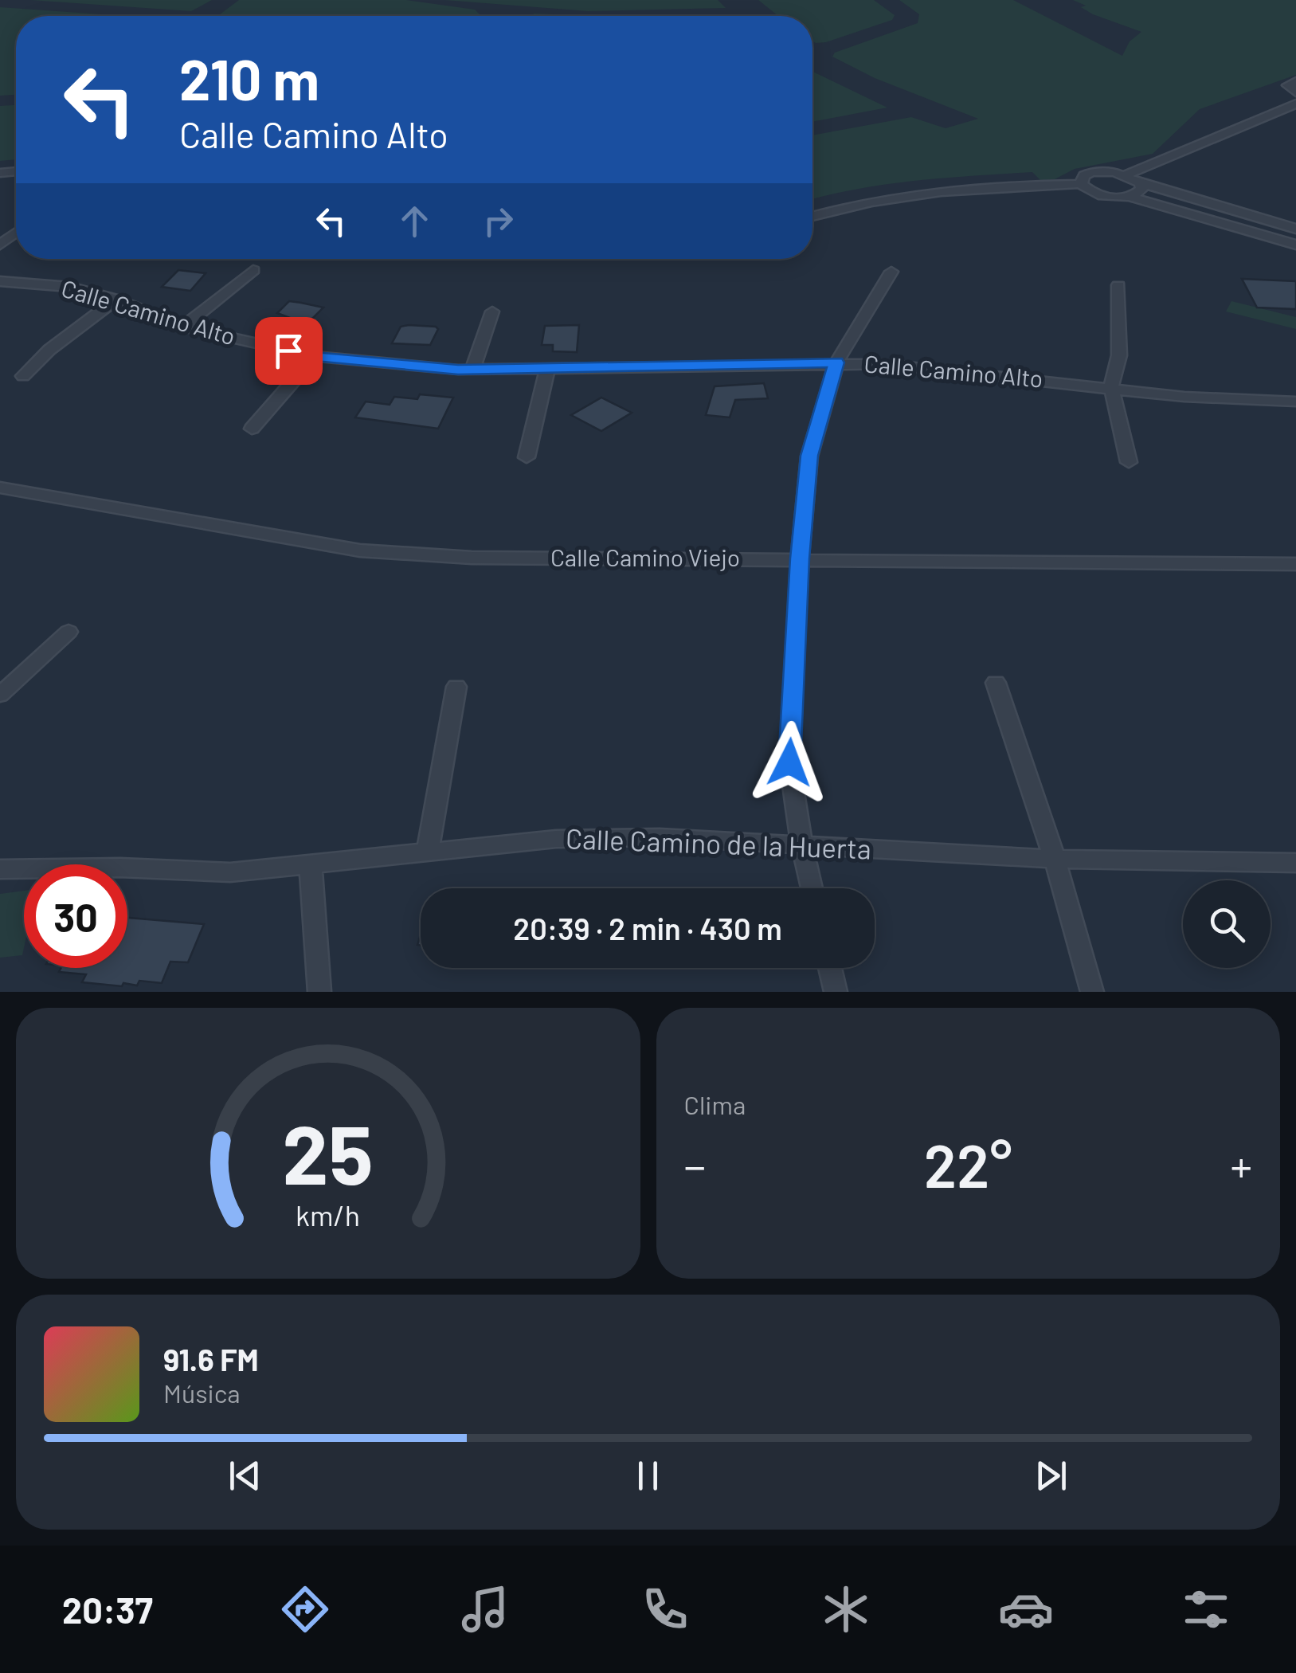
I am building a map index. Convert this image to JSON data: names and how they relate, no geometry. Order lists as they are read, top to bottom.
{
  "streets": {
    "street": ["Calle Camino Alto", "Calle Camino Viejo", "Calle Camino de la Huerta"]
  },
  "page": {
    "turn": ["210 m", "Calle Camino Alto"],
    "limit": "30",
    "trip": "20:39 · 2 min · 430 m",
    "tile": "Clima",
    "heat": ["−", "22°", "+"],
    "song": ["91.6 FM", "Música"],
    "tabs": "20:37",
    "gauge": ["25", "km/h"]
  }
}
